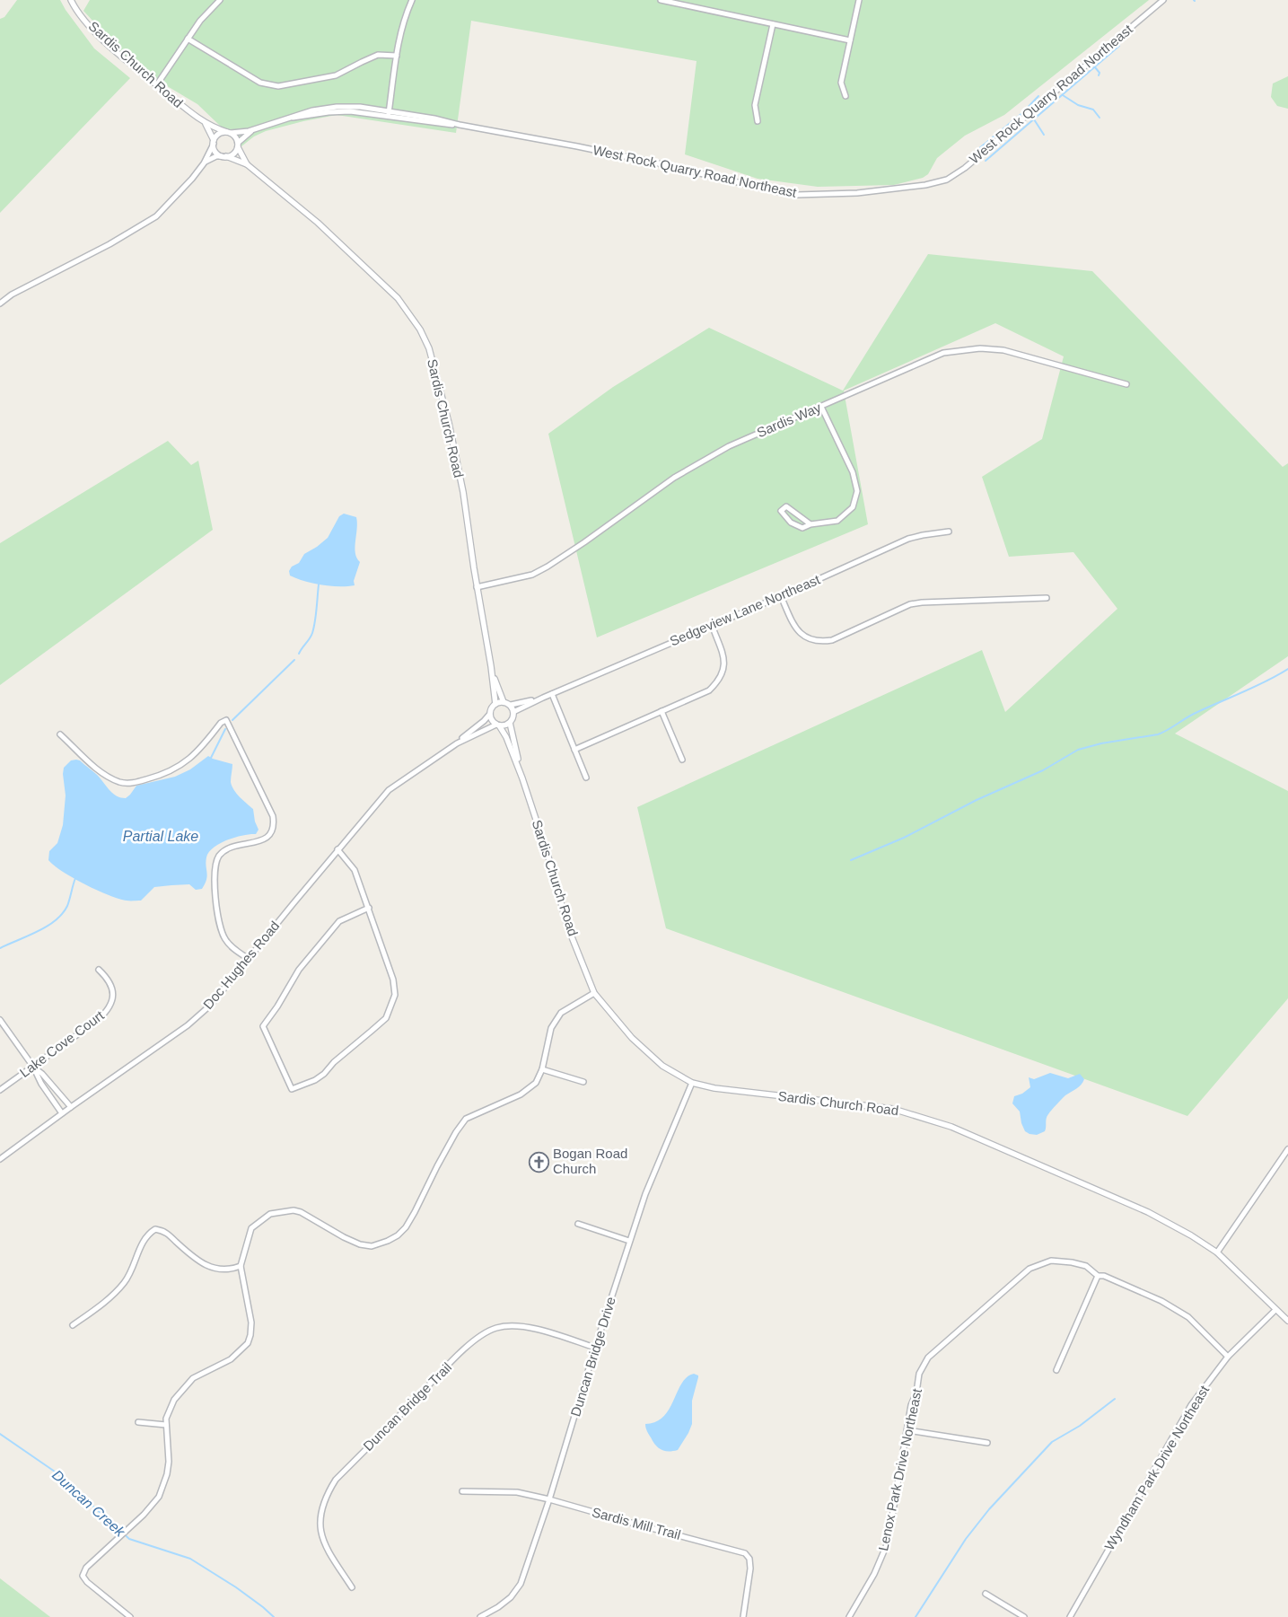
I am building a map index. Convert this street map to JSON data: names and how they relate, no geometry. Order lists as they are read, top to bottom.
{
  "streets": {
    "street": [
      "Sardis Church Road",
      "West Rock Quarry Road Northeast",
      "Sardis Way",
      "Sedgeview Lane Northeast",
      "Doc Hughes Road",
      "Lake Cove Court",
      "Duncan Bridge Drive",
      "Duncan Bridge Trail",
      "Wyndham Park Drive Northeast",
      "Lenox Park Drive Northeast",
      "Sardis Mill Trail"
    ]
  },
  "crossings": [
    ["Sardis Church Road", "West Rock Quarry Road Northeast"],
    ["Sardis Church Road", "Sardis Way"],
    ["Sardis Church Road", "Sedgeview Lane Northeast"],
    ["Sardis Church Road", "Doc Hughes Road"],
    ["Sardis Church Road", "Duncan Bridge Drive"],
    ["Sardis Church Road", "Wyndham Park Drive Northeast"],
    ["Sedgeview Lane Northeast", "Doc Hughes Road"],
    ["Duncan Bridge Drive", "Duncan Bridge Trail"],
    ["Duncan Bridge Drive", "Sardis Mill Trail"],
    ["Wyndham Park Drive Northeast", "Lenox Park Drive Northeast"]
  ],
  "water": ["Partial Lake", "Duncan Creek"],
  "places": {
    "church": ["Bogan Road Church"]
  }
}
